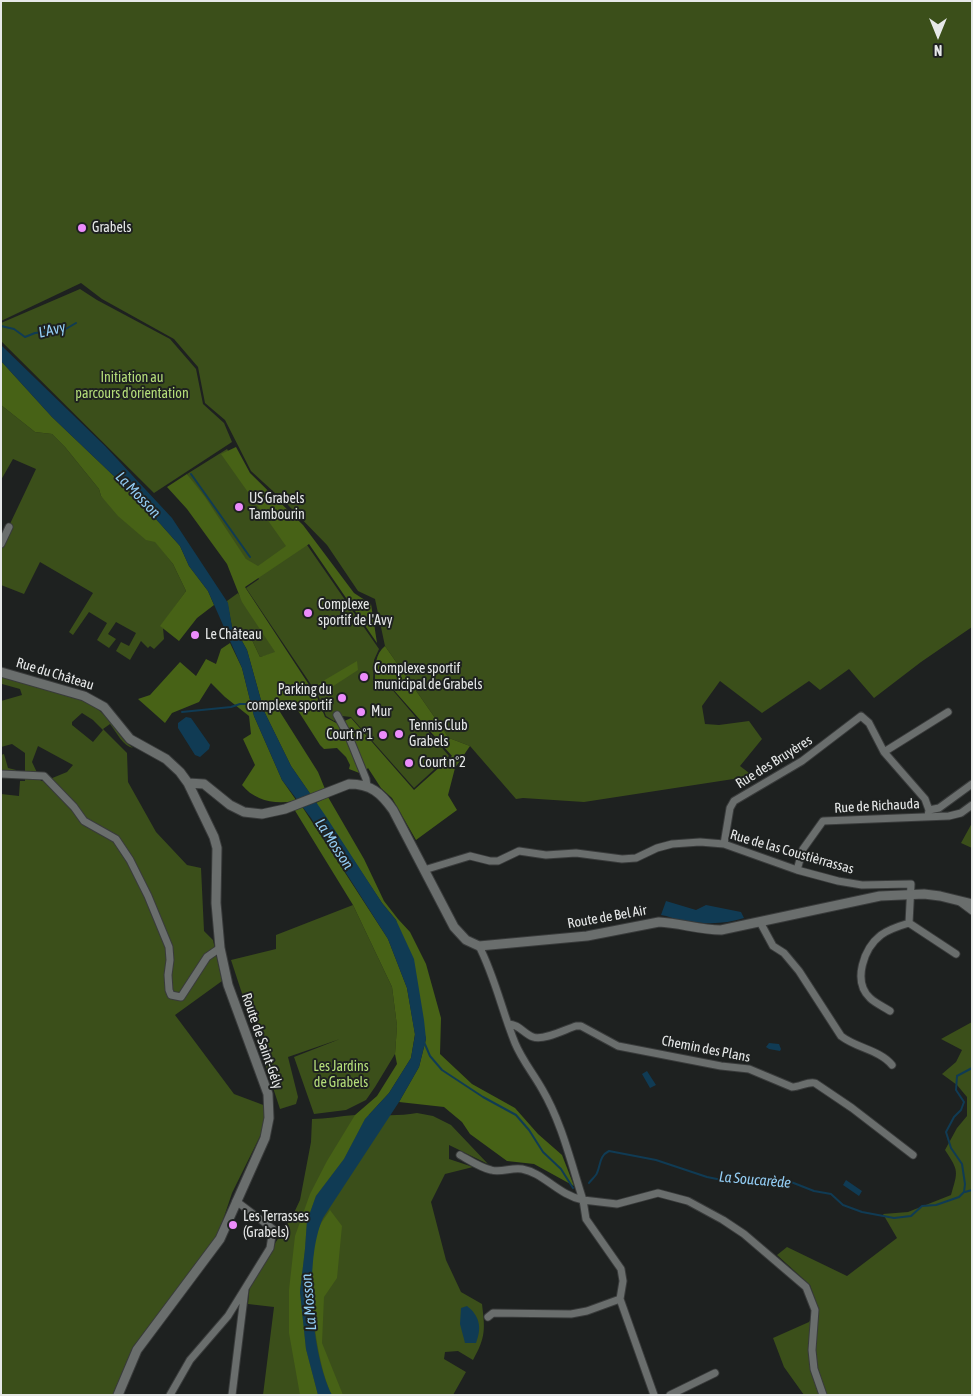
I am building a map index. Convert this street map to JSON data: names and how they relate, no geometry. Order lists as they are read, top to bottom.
{
  "streets": {
    "street": [
      "Rue du Château",
      "Rue des Bruyères",
      "Rue de Richauda",
      "Rue de las Coustièrrassas",
      "Route de Bel Air",
      "Route de Saint-Gély",
      "Chemin des Plans"
    ]
  },
  "crossings": [
    ["Rue du Château", "Route de Saint-Gély"],
    ["Rue des Bruyères", "Rue de Richauda"],
    ["Rue des Bruyères", "Rue de las Coustièrrassas"],
    ["Rue de Richauda", "Rue de las Coustièrrassas"],
    ["Rue de las Coustièrrassas", "Route de Bel Air"]
  ],
  "water": ["L'Avy", "La Mosson", "La Soucarède"],
  "parks": ["Initiation au parcours d'orientation", "Les Jardins de Grabels"],
  "places": [
    "Grabels",
    "US Grabels Tambourin",
    "Complexe sportif de l'Avy",
    "Le Château",
    "Complexe sportif municipal de Grabels",
    "Parking du complexe sportif",
    "Mur",
    "Tennis Club Grabels",
    "Court n°1",
    "Court n°2",
    "Les Terrasses (Grabels)"
  ],
  "north": "bottom"
}
